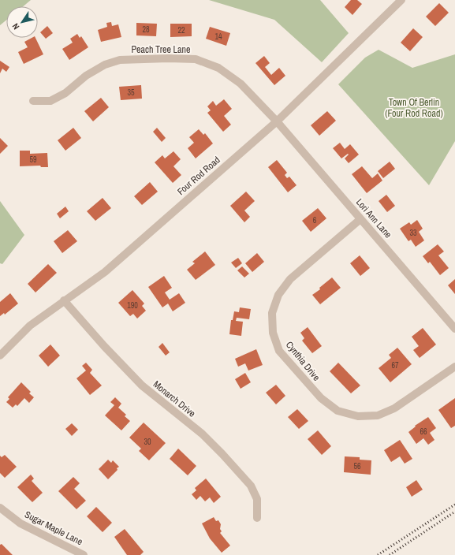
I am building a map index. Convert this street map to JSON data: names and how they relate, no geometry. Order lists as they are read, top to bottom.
{
  "streets": {
    "street": [
      "Peach Tree Lane",
      "Four Rod Road",
      "Lori Ann Lane",
      "Cynthia Drive",
      "Monarch Drive",
      "Sugar Maple Lane"
    ]
  },
  "crossings": [
    ["Peach Tree Lane", "Four Rod Road"],
    ["Peach Tree Lane", "Lori Ann Lane"],
    ["Four Rod Road", "Lori Ann Lane"],
    ["Four Rod Road", "Monarch Drive"],
    ["Lori Ann Lane", "Cynthia Drive"]
  ],
  "parks": ["Town Of Berlin (Four Rod Road)"],
  "house_numbers": [
    "28",
    "22",
    "14",
    "35",
    "59",
    "6",
    "33",
    "190",
    "67",
    "66",
    "30",
    "56"
  ],
  "north": "bottom left"
}
